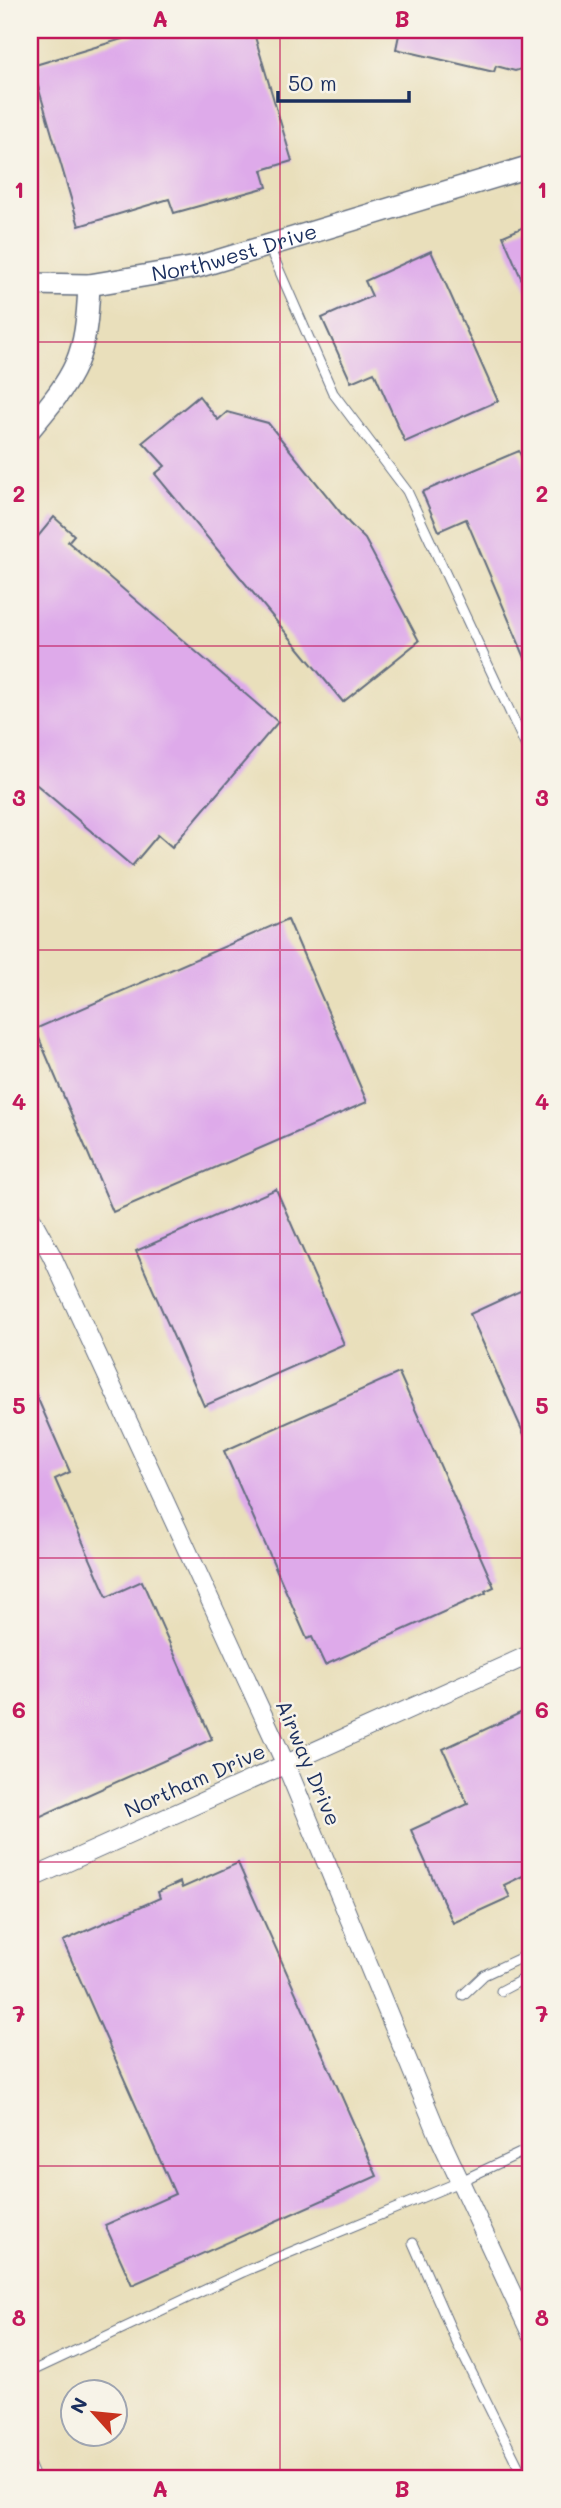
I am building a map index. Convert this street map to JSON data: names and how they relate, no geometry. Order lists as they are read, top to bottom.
{
  "streets": {
    "street": ["Northwest Drive", "Airway Drive", "Northam Drive"]
  },
  "crossings": [
    ["Airway Drive", "Northam Drive"]
  ],
  "scale_bar": "50 m",
  "north": "top left",
  "grid": {
    "columns": ["A", "B"],
    "rows": [
      "1",
      "2",
      "3",
      "4",
      "5",
      "6",
      "7",
      "8"
    ]
  }
}
